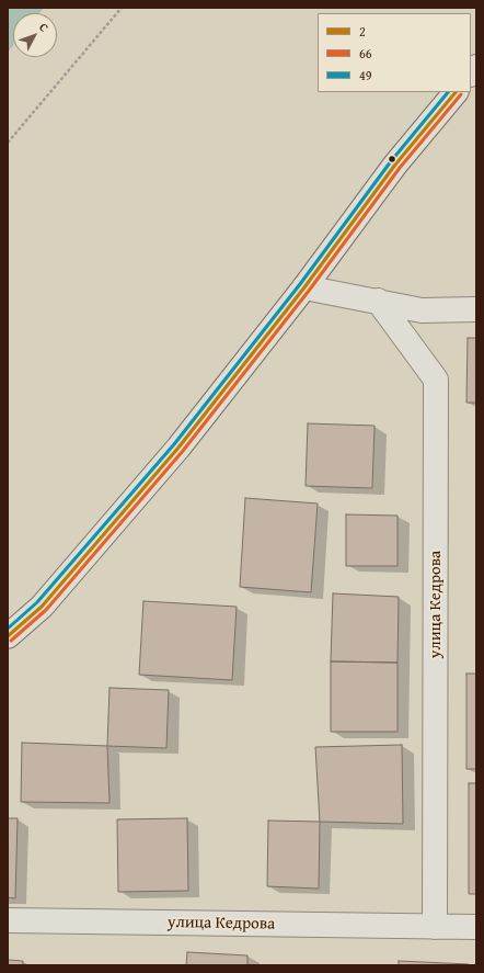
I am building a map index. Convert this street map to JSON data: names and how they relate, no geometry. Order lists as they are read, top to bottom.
{
  "streets": {
    "street": ["улица Кедрова"]
  },
  "lines": ["transit line 2", "transit line 49", "transit line 66"],
  "legend": ["2", "66", "49"],
  "north": "top right"
}
